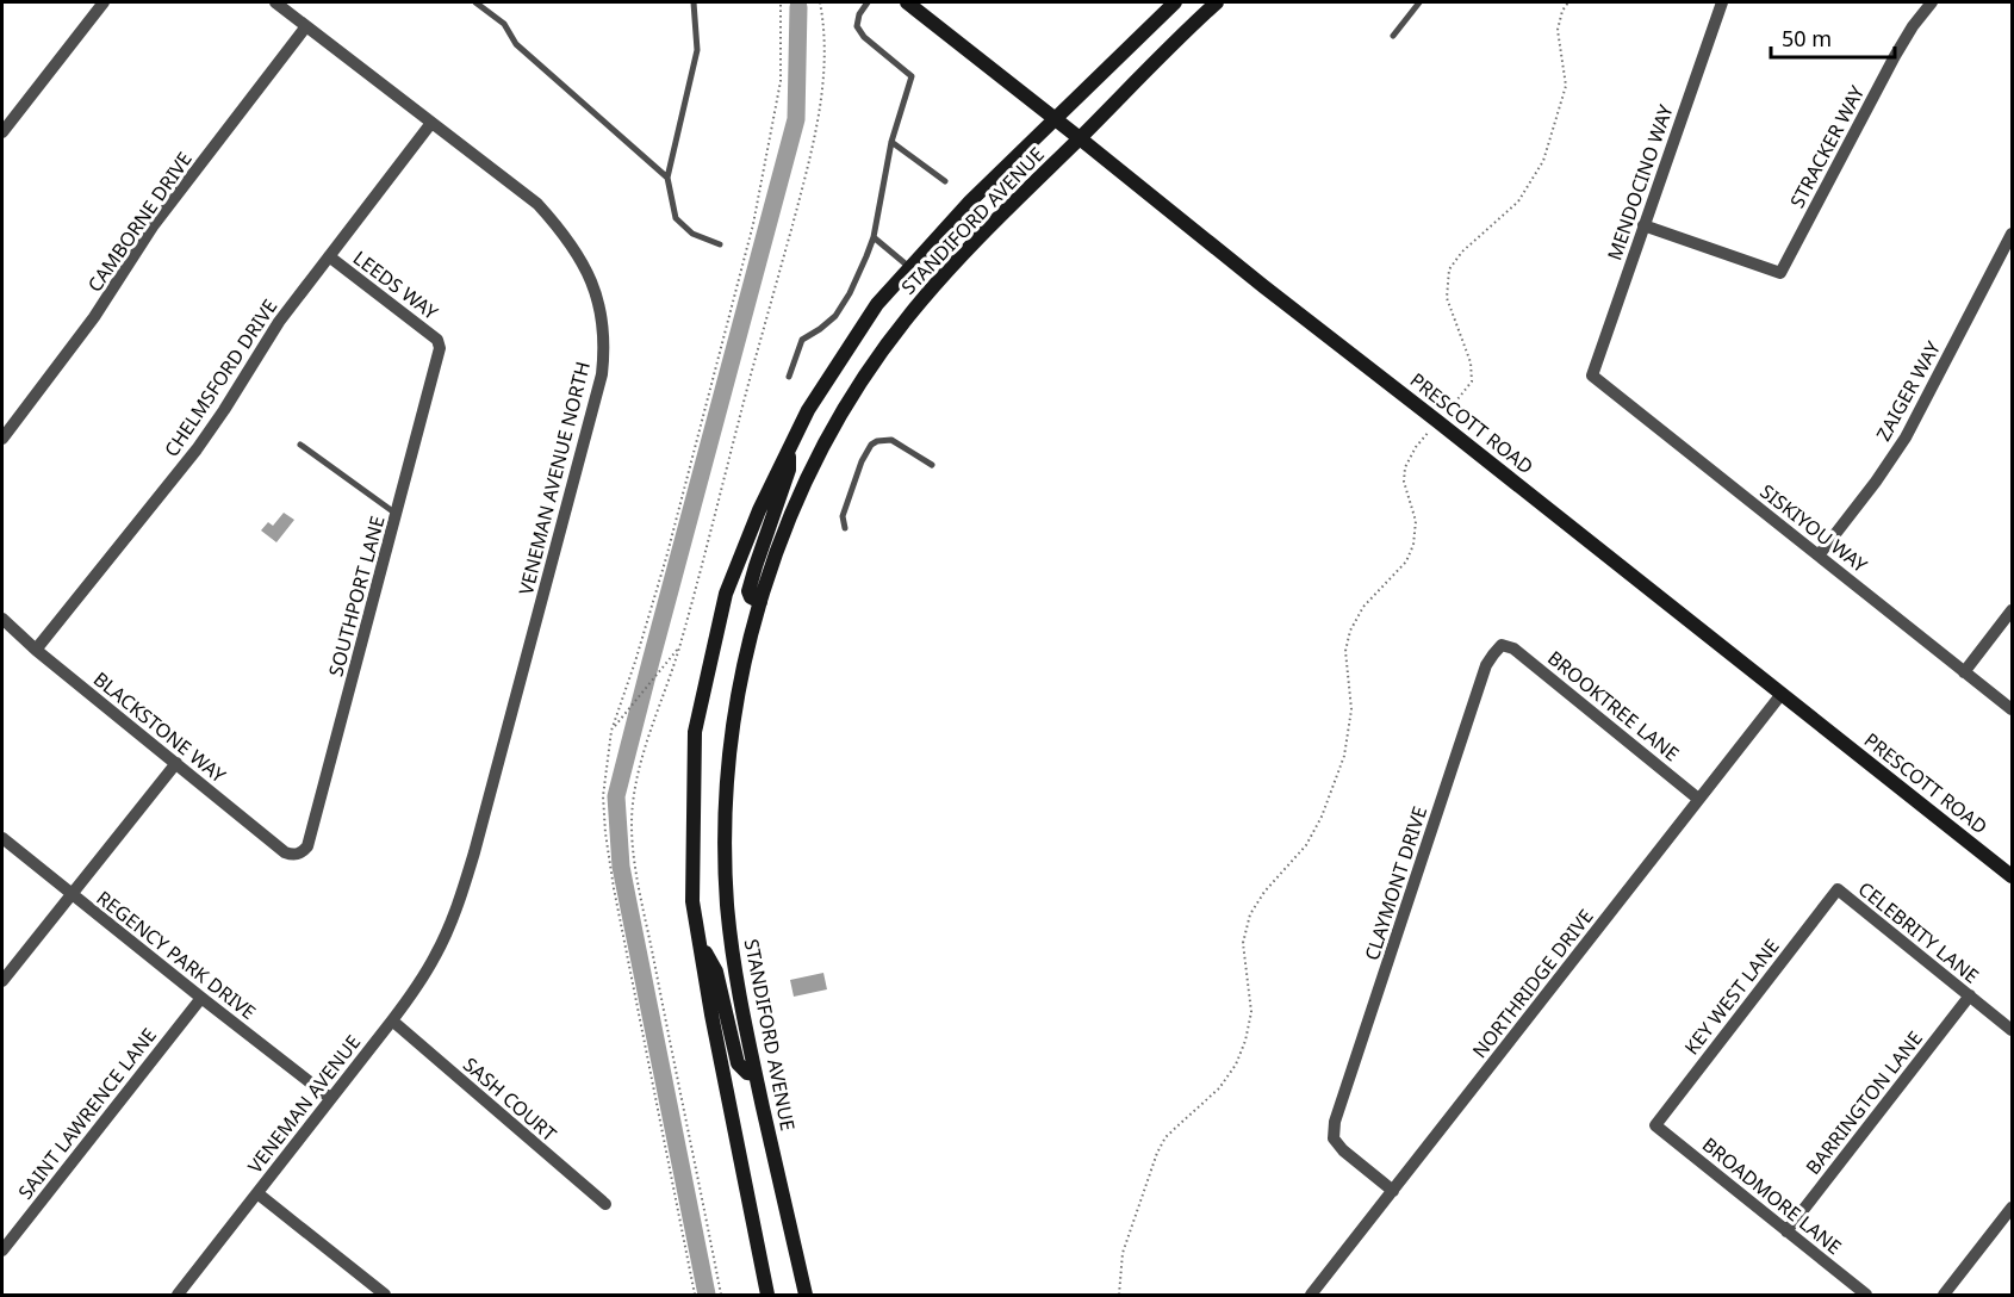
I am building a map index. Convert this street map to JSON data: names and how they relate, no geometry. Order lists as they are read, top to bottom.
{
  "streets": {
    "main road": ["STANDIFORD AVENUE", "PRESCOTT ROAD"],
    "street": [
      "STRACKER WAY",
      "MENDOCINO WAY",
      "CAMBORNE DRIVE",
      "LEEDS WAY",
      "CHELMSFORD DRIVE",
      "ZAIGER WAY",
      "VENEMAN AVENUE NORTH",
      "SISKIYOU WAY",
      "SOUTHPORT LANE",
      "BROOKTREE LANE",
      "BLACKSTONE WAY",
      "CLAYMONT DRIVE",
      "CELEBRITY LANE",
      "REGENCY PARK DRIVE",
      "NORTHRIDGE DRIVE",
      "KEY WEST LANE",
      "SASH COURT",
      "BARRINGTON LANE",
      "VENEMAN AVENUE",
      "SAINT LAWRENCE LANE",
      "BROADMORE LANE"
    ]
  },
  "crossings": [
    ["STRACKER WAY", "MENDOCINO WAY"],
    ["MENDOCINO WAY", "SISKIYOU WAY"],
    ["STANDIFORD AVENUE", "PRESCOTT ROAD"],
    ["CAMBORNE DRIVE", "VENEMAN AVENUE NORTH"],
    ["LEEDS WAY", "CHELMSFORD DRIVE"],
    ["LEEDS WAY", "SOUTHPORT LANE"],
    ["CHELMSFORD DRIVE", "VENEMAN AVENUE NORTH"],
    ["CHELMSFORD DRIVE", "BLACKSTONE WAY"],
    ["ZAIGER WAY", "SISKIYOU WAY"],
    ["PRESCOTT ROAD", "NORTHRIDGE DRIVE"],
    ["VENEMAN AVENUE NORTH", "VENEMAN AVENUE"],
    ["SOUTHPORT LANE", "BLACKSTONE WAY"],
    ["BROOKTREE LANE", "CLAYMONT DRIVE"],
    ["BROOKTREE LANE", "NORTHRIDGE DRIVE"],
    ["CLAYMONT DRIVE", "NORTHRIDGE DRIVE"],
    ["CELEBRITY LANE", "KEY WEST LANE"],
    ["CELEBRITY LANE", "BARRINGTON LANE"],
    ["REGENCY PARK DRIVE", "VENEMAN AVENUE"],
    ["REGENCY PARK DRIVE", "SAINT LAWRENCE LANE"],
    ["KEY WEST LANE", "BROADMORE LANE"],
    ["SASH COURT", "VENEMAN AVENUE"],
    ["BARRINGTON LANE", "BROADMORE LANE"]
  ],
  "scale_bar": "50 m"
}
